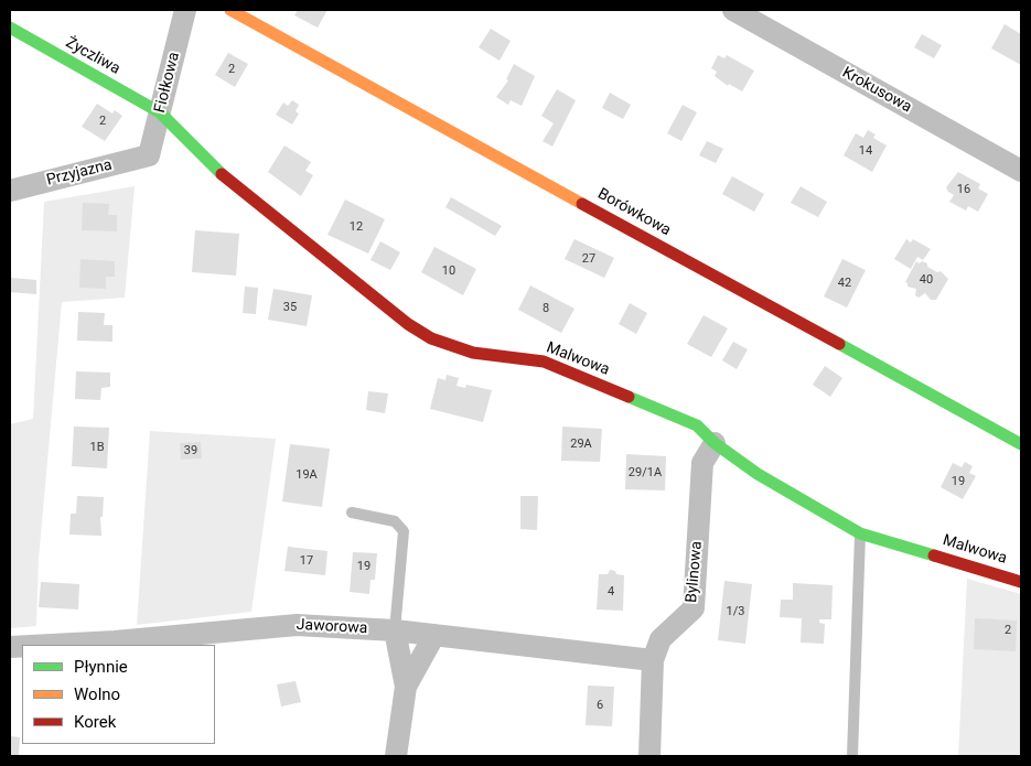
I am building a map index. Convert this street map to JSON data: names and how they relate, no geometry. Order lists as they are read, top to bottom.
{
  "streets": {
    "street": [
      "Życzliwa",
      "Fiołkowa",
      "Krokusowa",
      "Przyjazna",
      "Borówkowa",
      "Malwowa",
      "Bylinowa",
      "Jaworowa"
    ]
  },
  "crossings": [
    ["Życzliwa", "Fiołkowa"],
    ["Życzliwa", "Malwowa"],
    ["Fiołkowa", "Przyjazna"],
    ["Fiołkowa", "Malwowa"],
    ["Malwowa", "Bylinowa"],
    ["Bylinowa", "Jaworowa"]
  ],
  "house_numbers": [
    "2",
    "2",
    "14",
    "16",
    "12",
    "27",
    "10",
    "40",
    "42",
    "35",
    "8",
    "29A",
    "1B",
    "39",
    "29/1A",
    "19A",
    "19",
    "17",
    "19",
    "4",
    "1/3",
    "2",
    "6"
  ],
  "legend": ["Płynnie", "Wolno", "Korek"]
}
